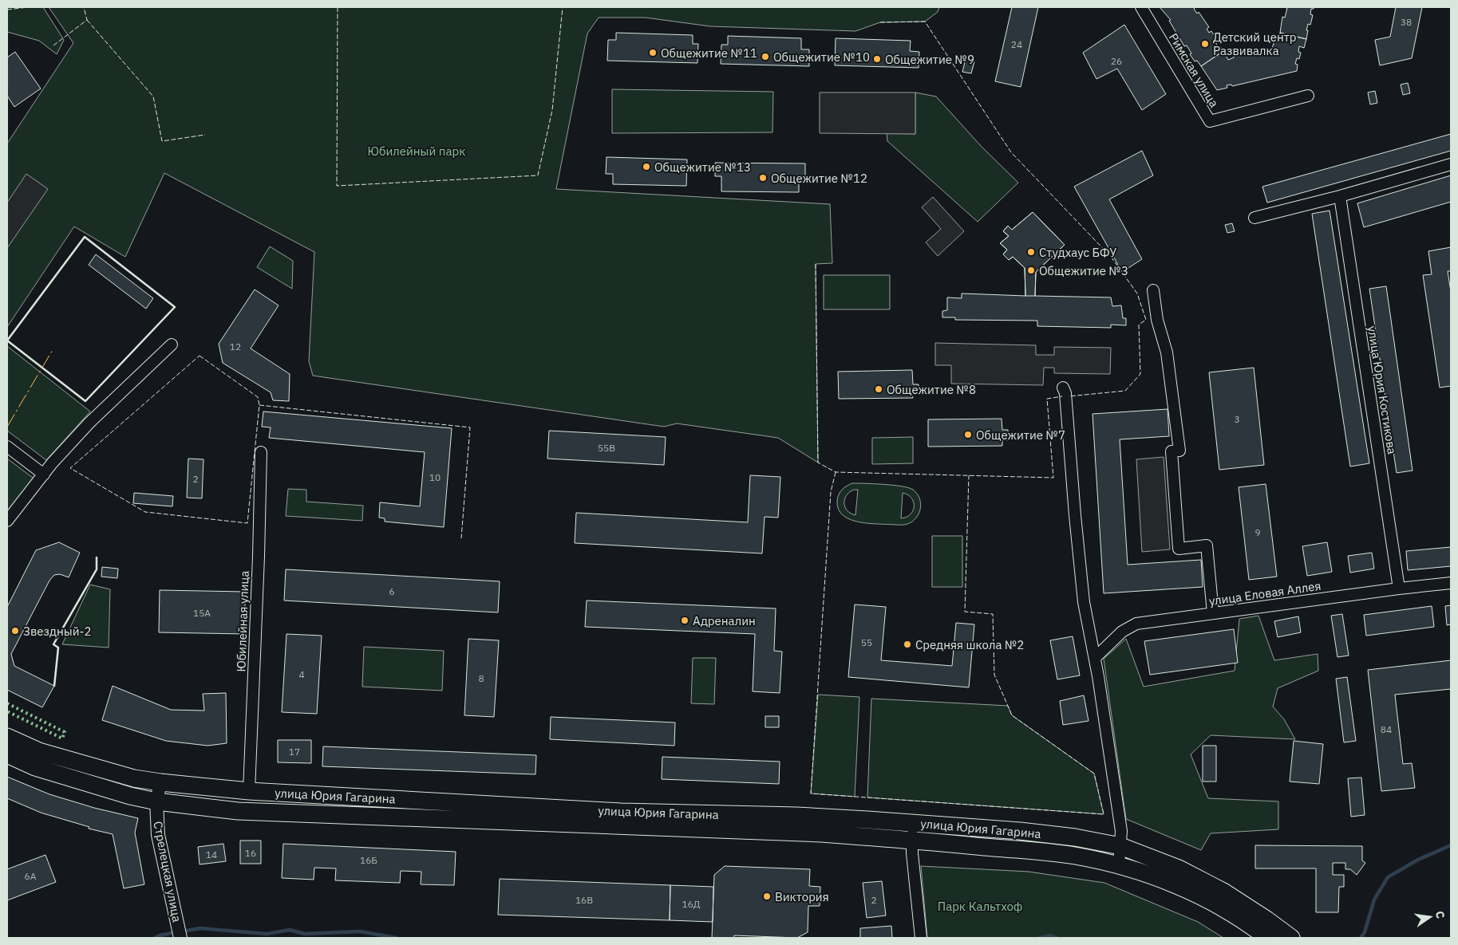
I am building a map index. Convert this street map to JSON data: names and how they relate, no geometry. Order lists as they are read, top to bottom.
{
  "streets": {
    "main road": ["улица Юрия Гагарина"],
    "street": [
      "Римская улица",
      "улица Юрия Костикова",
      "улица Еловая Аллея",
      "Юбилейная улица",
      "Стрелецкая улица"
    ]
  },
  "crossings": [
    ["улица Юрия Костикова", "улица Еловая Аллея"],
    ["Юбилейная улица", "улица Юрия Гагарина"],
    ["улица Юрия Гагарина", "Стрелецкая улица"]
  ],
  "parks": ["Юбилейный парк", "Парк Кальтхоф"],
  "places": [
    "Детский центр Развивалка",
    "Общежитие №11",
    "Общежитие №10",
    "Общежитие №9",
    "Общежитие №13",
    "Общежитие №12",
    "Студхаус БФУ",
    "Общежитие №3",
    "Общежитие №8",
    "Общежитие №7",
    "Адреналин",
    "Звездный-2",
    "Средняя школа №2",
    "Виктория"
  ],
  "house_numbers": [
    "38",
    "24",
    "26",
    "12",
    "3",
    "55В",
    "10",
    "2",
    "9",
    "6",
    "15А",
    "55",
    "4",
    "8",
    "84",
    "17",
    "16",
    "14",
    "16Б",
    "6А",
    "16В",
    "2",
    "16Д"
  ],
  "north": "right"
}
